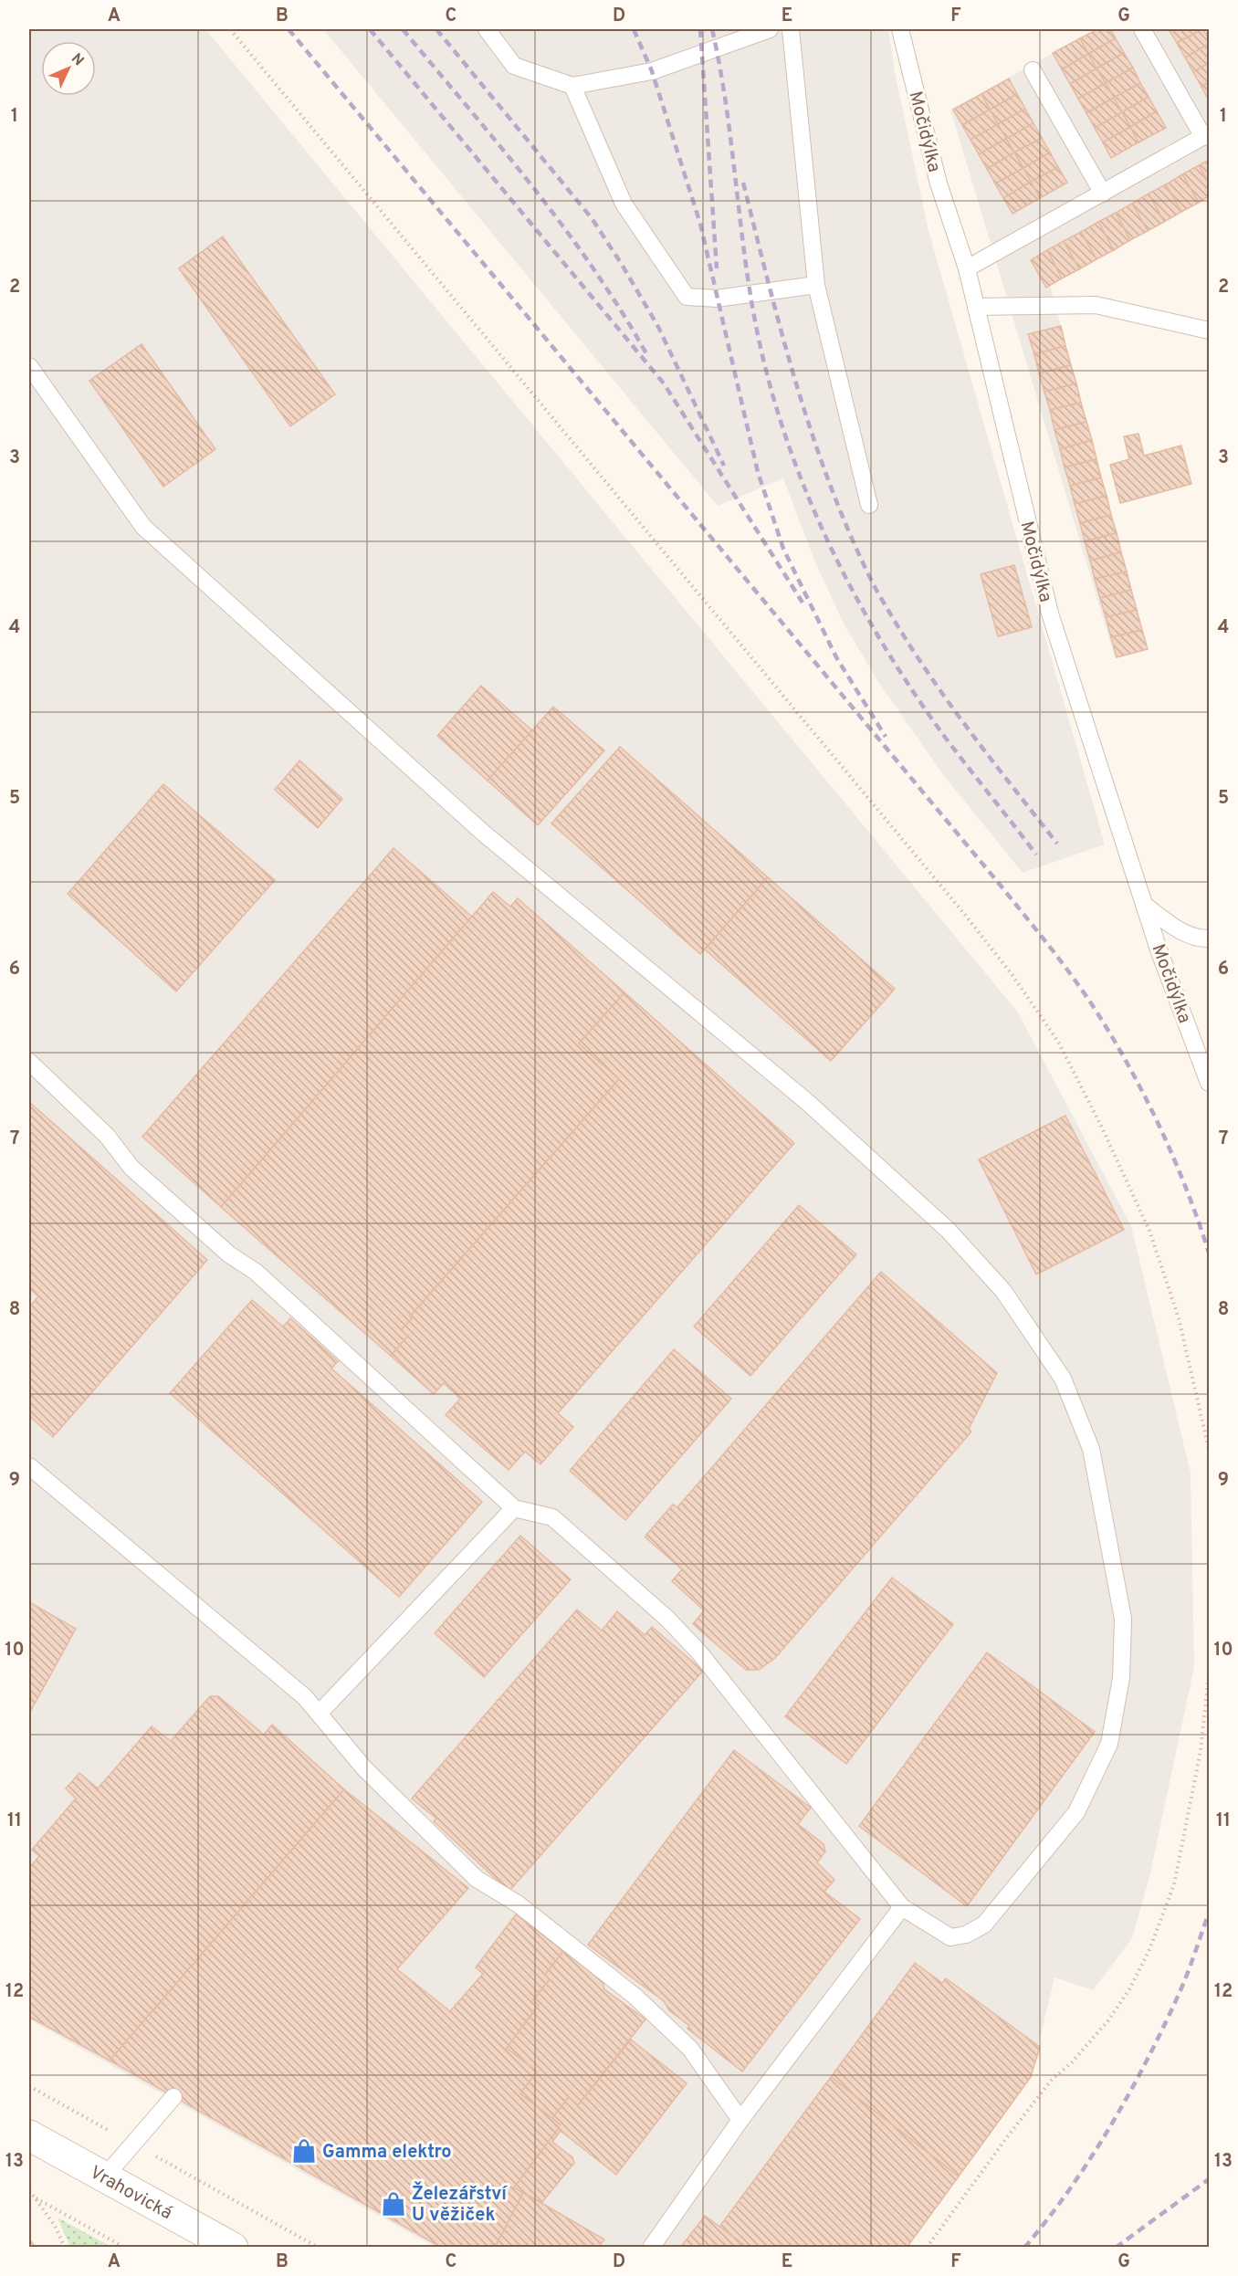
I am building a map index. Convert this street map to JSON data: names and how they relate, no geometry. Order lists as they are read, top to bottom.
{
  "streets": {
    "street": ["Vrahovická"],
    "lane": ["Močidýlka"]
  },
  "places": {
    "shop": ["Gamma elektro", "Železářství U věžiček"]
  },
  "north": "top right",
  "grid": {
    "columns": [
      "A",
      "B",
      "C",
      "D",
      "E",
      "F",
      "G"
    ],
    "rows": [
      "1",
      "2",
      "3",
      "4",
      "5",
      "6",
      "7",
      "8",
      "9",
      "10",
      "11",
      "12",
      "13"
    ]
  }
}
